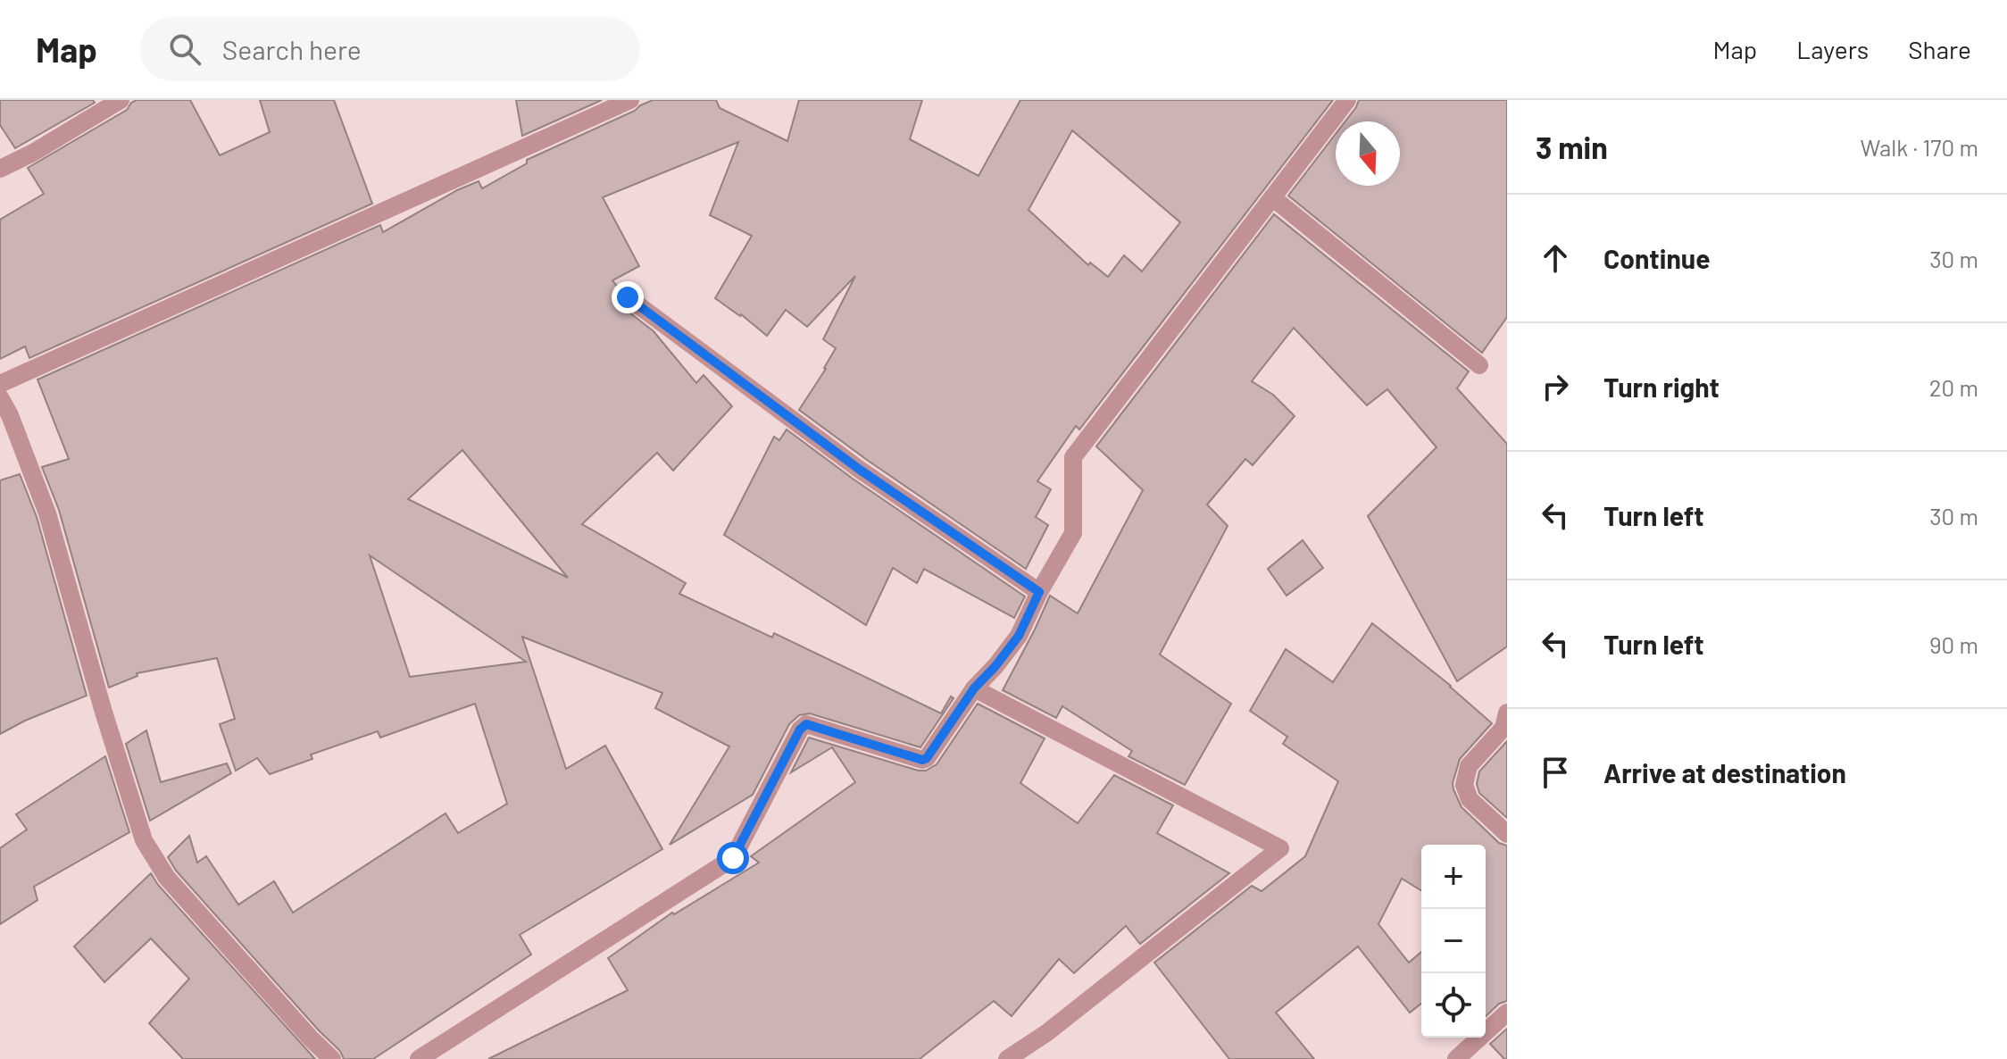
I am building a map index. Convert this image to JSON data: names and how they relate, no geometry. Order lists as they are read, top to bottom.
{
  "north": "bottom",
  "page": {
    "header": "Map",
    "search": "Search here",
    "nav": ["Map", "Layers", "Share"],
    "heading": ["3 min", "Walk · 170 m"],
    "list": [
      ["Continue", "30 m"],
      ["Turn right", "20 m"],
      ["Turn left", "30 m"],
      ["Turn left", "90 m"],
      "Arrive at destination"
    ],
    "map_buttons": ["+", "−"]
  }
}
